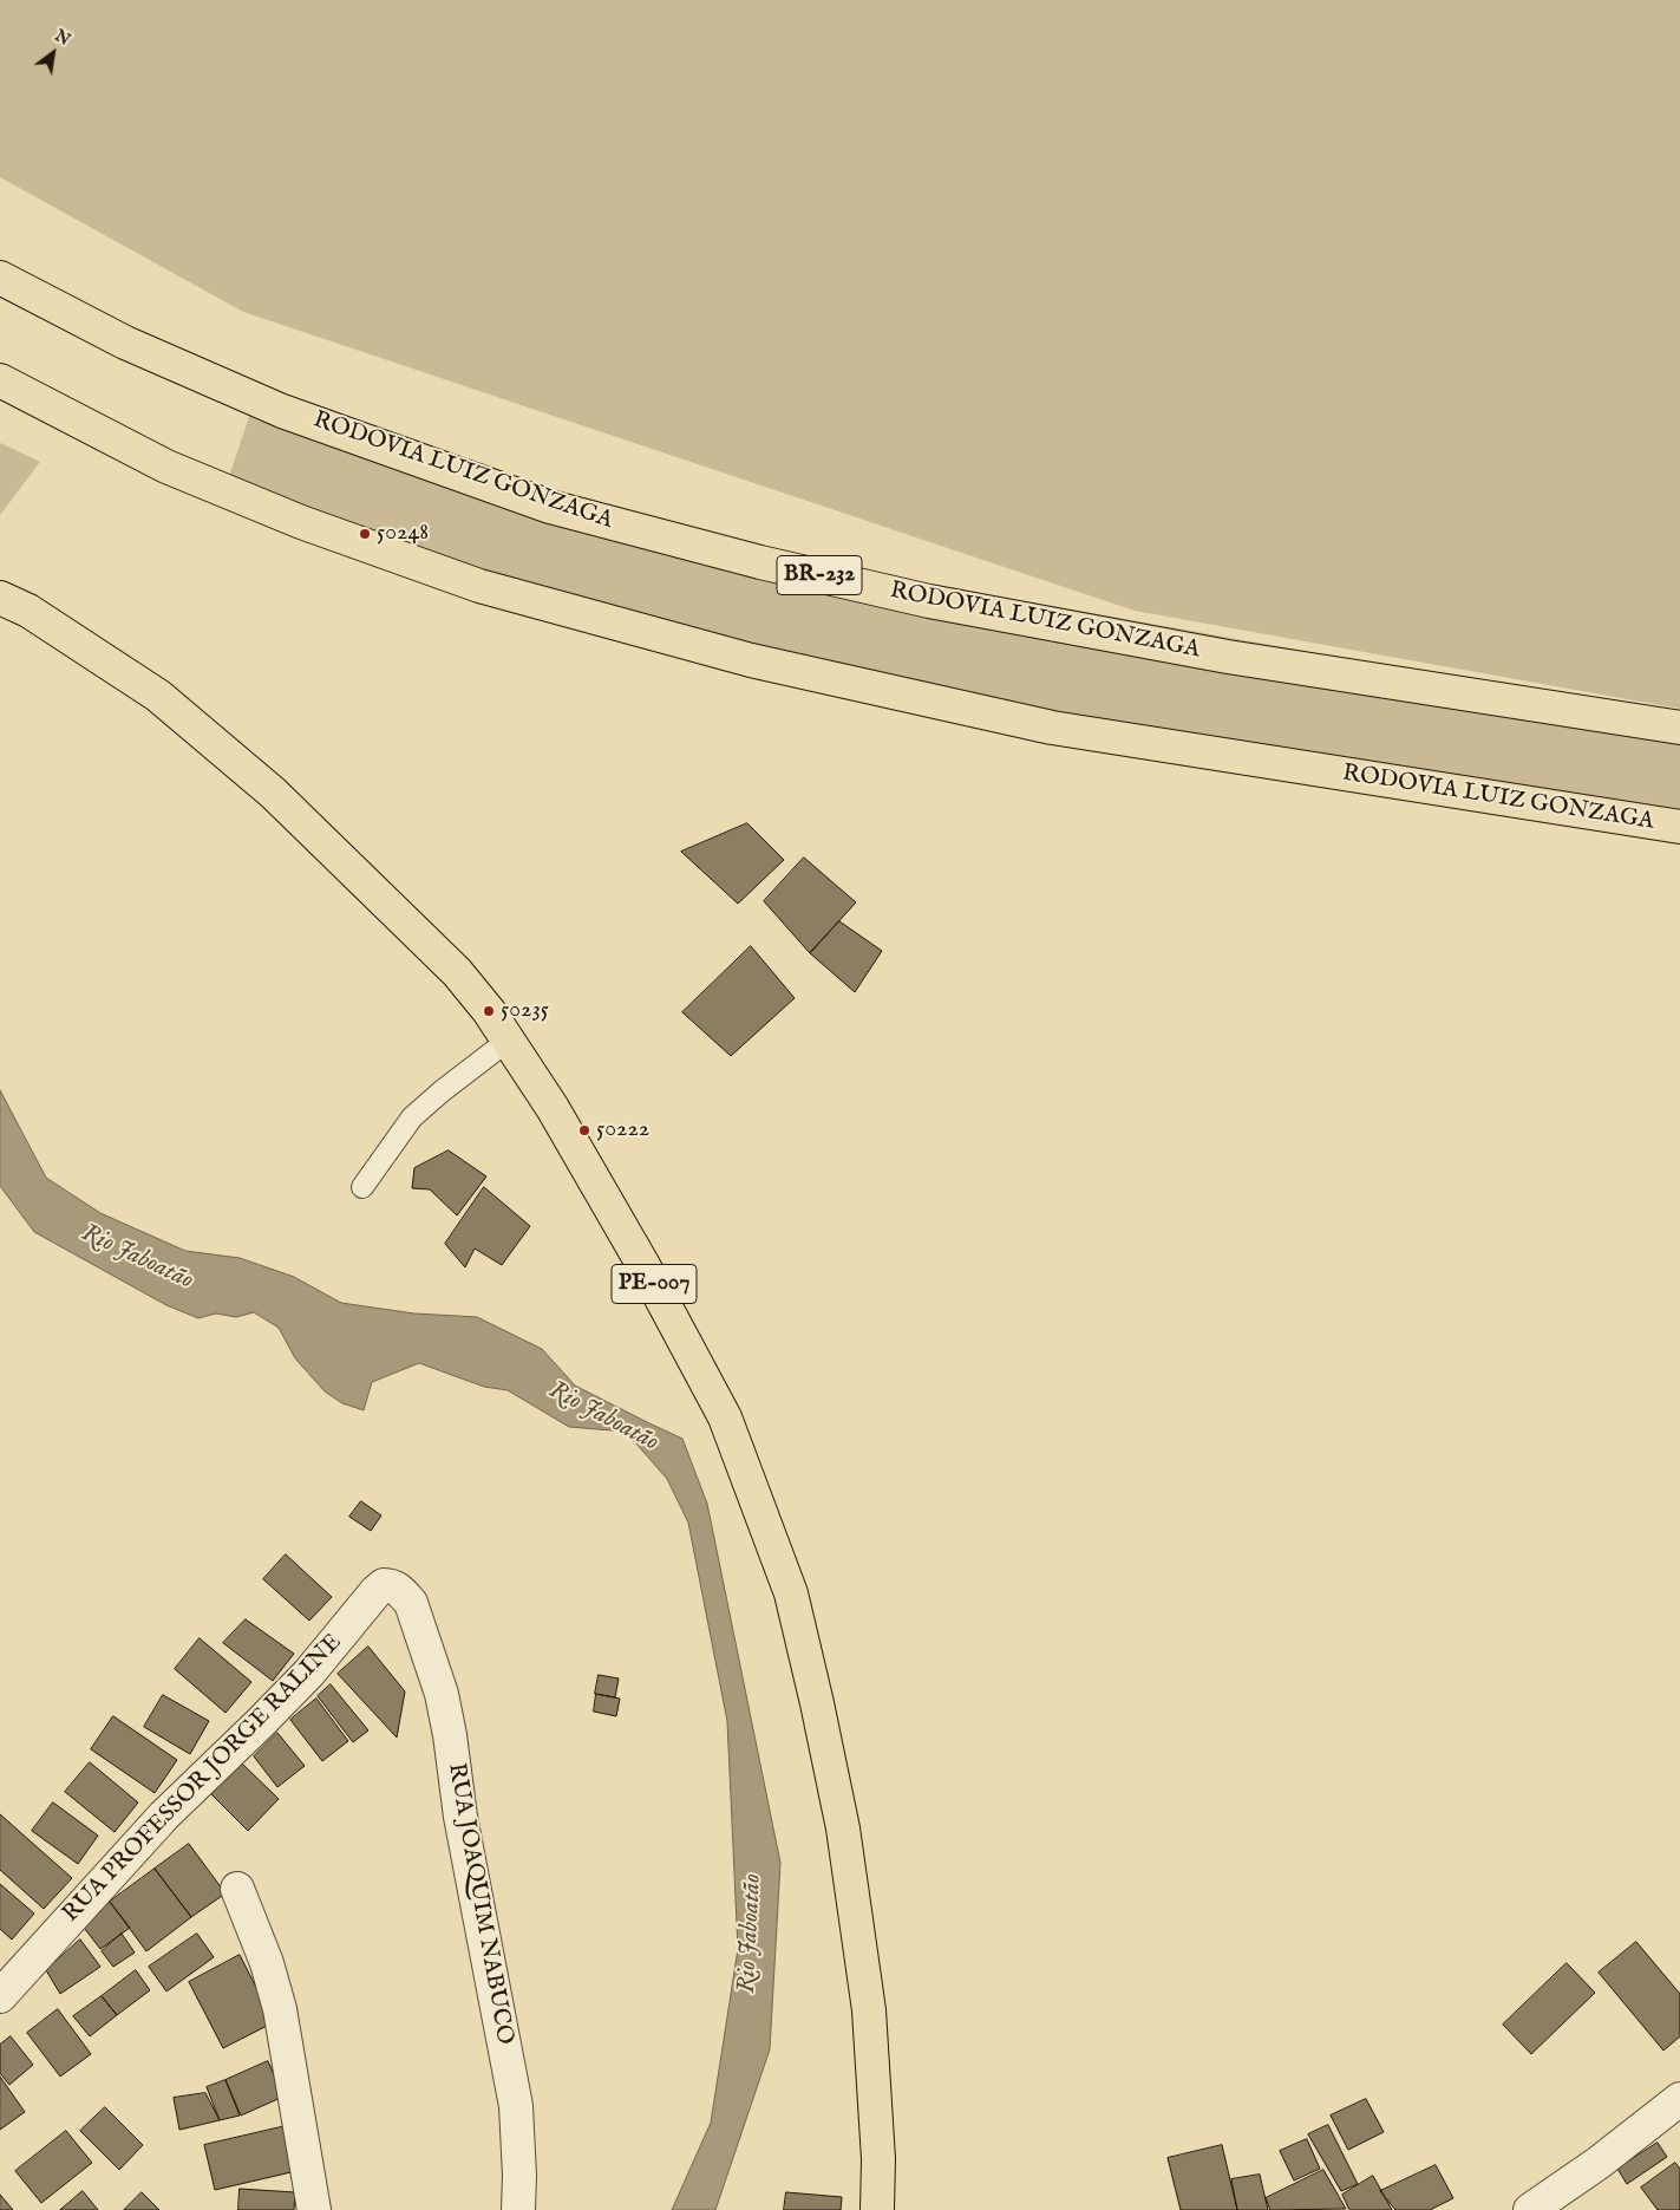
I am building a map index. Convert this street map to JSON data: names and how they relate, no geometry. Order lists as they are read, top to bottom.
{
  "streets": {
    "main road": ["RODOVIA LUIZ GONZAGA", "BR-232", "PE-007"],
    "street": ["RUA PROFESSOR JORGE RALINE", "RUA JOAQUIM NABUCO"]
  },
  "crossings": [
    ["RUA PROFESSOR JORGE RALINE", "RUA JOAQUIM NABUCO"]
  ],
  "water": ["Rio Jaboatão"],
  "places": ["50248", "50235", "50222"],
  "north": "top right"
}
